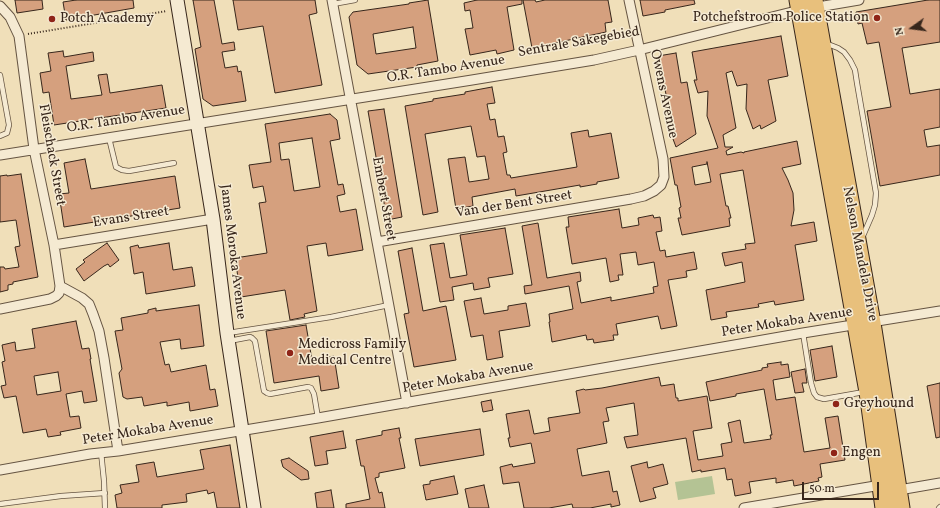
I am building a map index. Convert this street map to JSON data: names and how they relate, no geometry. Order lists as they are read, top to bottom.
{
  "streets": {
    "highway": ["Nelson Mandela Drive"],
    "street": [
      "O.R. Tambo Avenue",
      "Owens Avenue",
      "Fleischack Street",
      "Embert Street",
      "Van der Bent Street",
      "Evans Street",
      "James Moroka Avenue",
      "Peter Mokaba Avenue"
    ]
  },
  "crossings": [
    ["O.R. Tambo Avenue", "Owens Avenue"],
    ["O.R. Tambo Avenue", "Fleischack Street"],
    ["O.R. Tambo Avenue", "Embert Street"],
    ["O.R. Tambo Avenue", "James Moroka Avenue"],
    ["O.R. Tambo Avenue", "Nelson Mandela Drive"],
    ["Owens Avenue", "Van der Bent Street"],
    ["Fleischack Street", "Evans Street"],
    ["Embert Street", "Van der Bent Street"],
    ["Embert Street", "Peter Mokaba Avenue"],
    ["Evans Street", "James Moroka Avenue"],
    ["James Moroka Avenue", "Peter Mokaba Avenue"],
    ["Nelson Mandela Drive", "Peter Mokaba Avenue"]
  ],
  "places": [
    "Potchefstroom Police Station",
    "Potch Academy",
    "Medicross Family Medical Centre",
    "Greyhound",
    "Engen"
  ],
  "scale_bar": "50 m",
  "north": "left"
}
